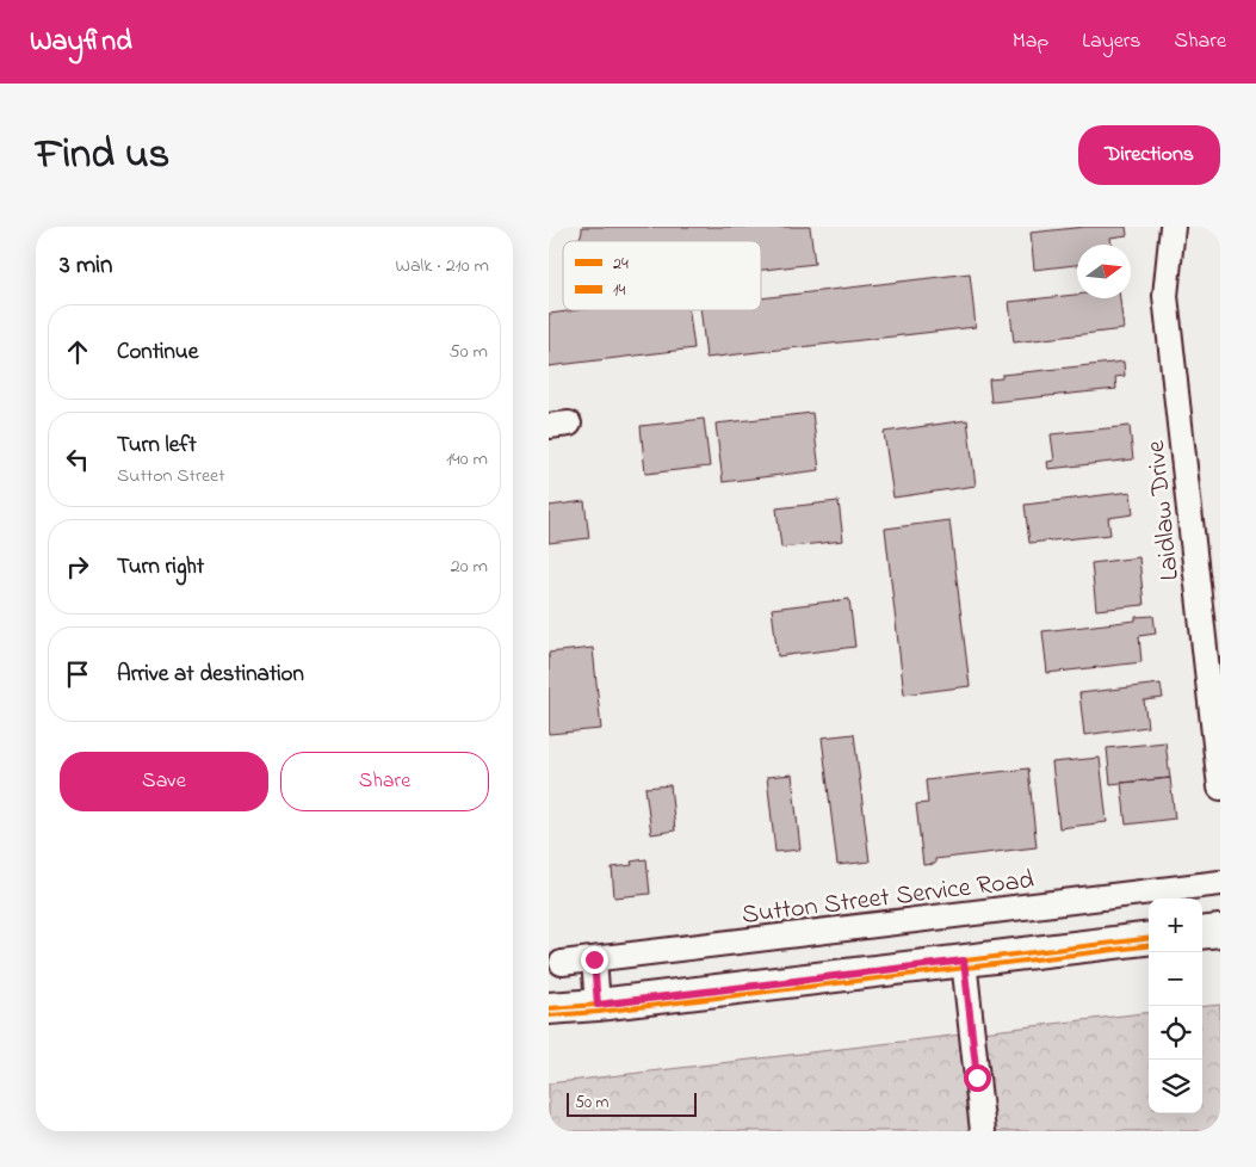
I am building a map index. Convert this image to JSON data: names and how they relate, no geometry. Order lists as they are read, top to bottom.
{
  "streets": {
    "street": ["Laidlaw Drive", "Sutton Street Service Road"]
  },
  "lines": ["transit line 24", "transit line 14"],
  "legend": ["24", "14"],
  "scale_bar": "50 m",
  "north": "right",
  "page": {
    "header": "Wayfind",
    "nav": ["Map", "Layers", "Share"],
    "title": "Find us",
    "buttons": [
      "Directions",
      ["Save", "Share"]
    ],
    "heading": ["3 min", "Walk · 210 m"],
    "list": [
      ["Continue", "50 m"],
      ["Turn left", "Sutton Street", "140 m"],
      ["Turn right", "20 m"],
      "Arrive at destination"
    ],
    "map_buttons": ["+", "−"],
    "scale": "50 m"
  }
}
